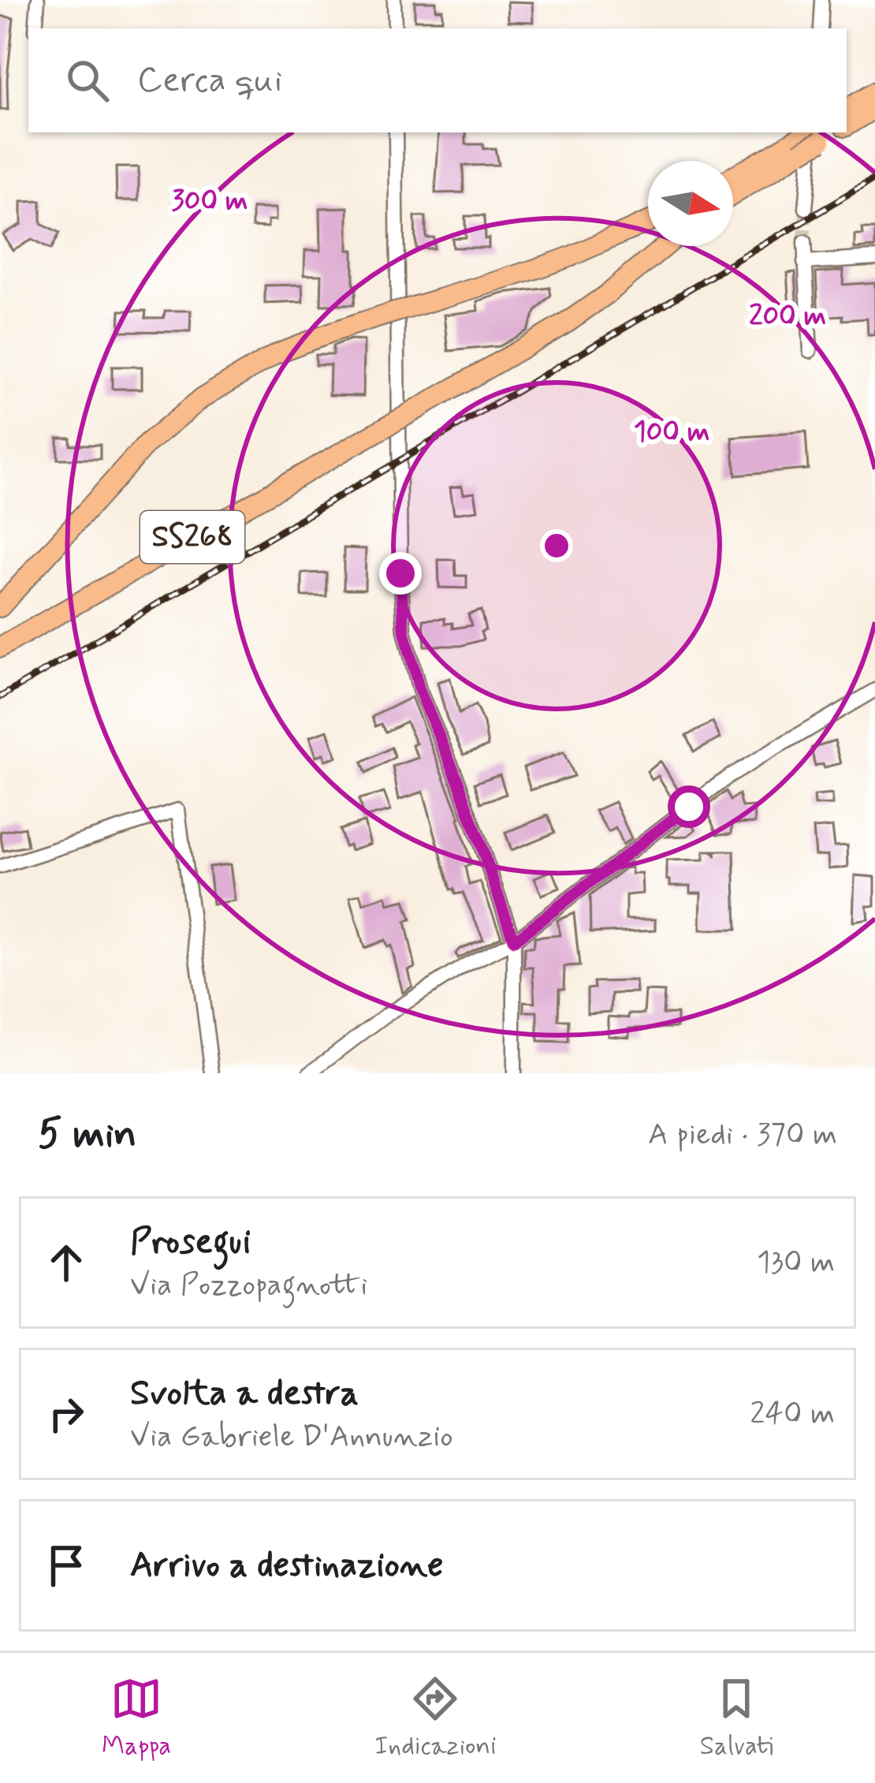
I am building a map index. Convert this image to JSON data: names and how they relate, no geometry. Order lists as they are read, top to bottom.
{
  "streets": {
    "highway": ["SS268"]
  },
  "north": "right",
  "page": {
    "search": "Cerca qui",
    "heading": ["5 min", "A piedi · 370 m"],
    "list": [
      ["Prosegui", "Via Pozzopagnotti", "130 m"],
      ["Svolta a destra", "Via Gabriele D'Annunzio", "240 m"],
      "Arrivo a destinazione"
    ],
    "nav": ["Mappa", "Indicazioni", "Salvati"]
  },
  "rings": ["300 m", "200 m", "100 m"]
}
